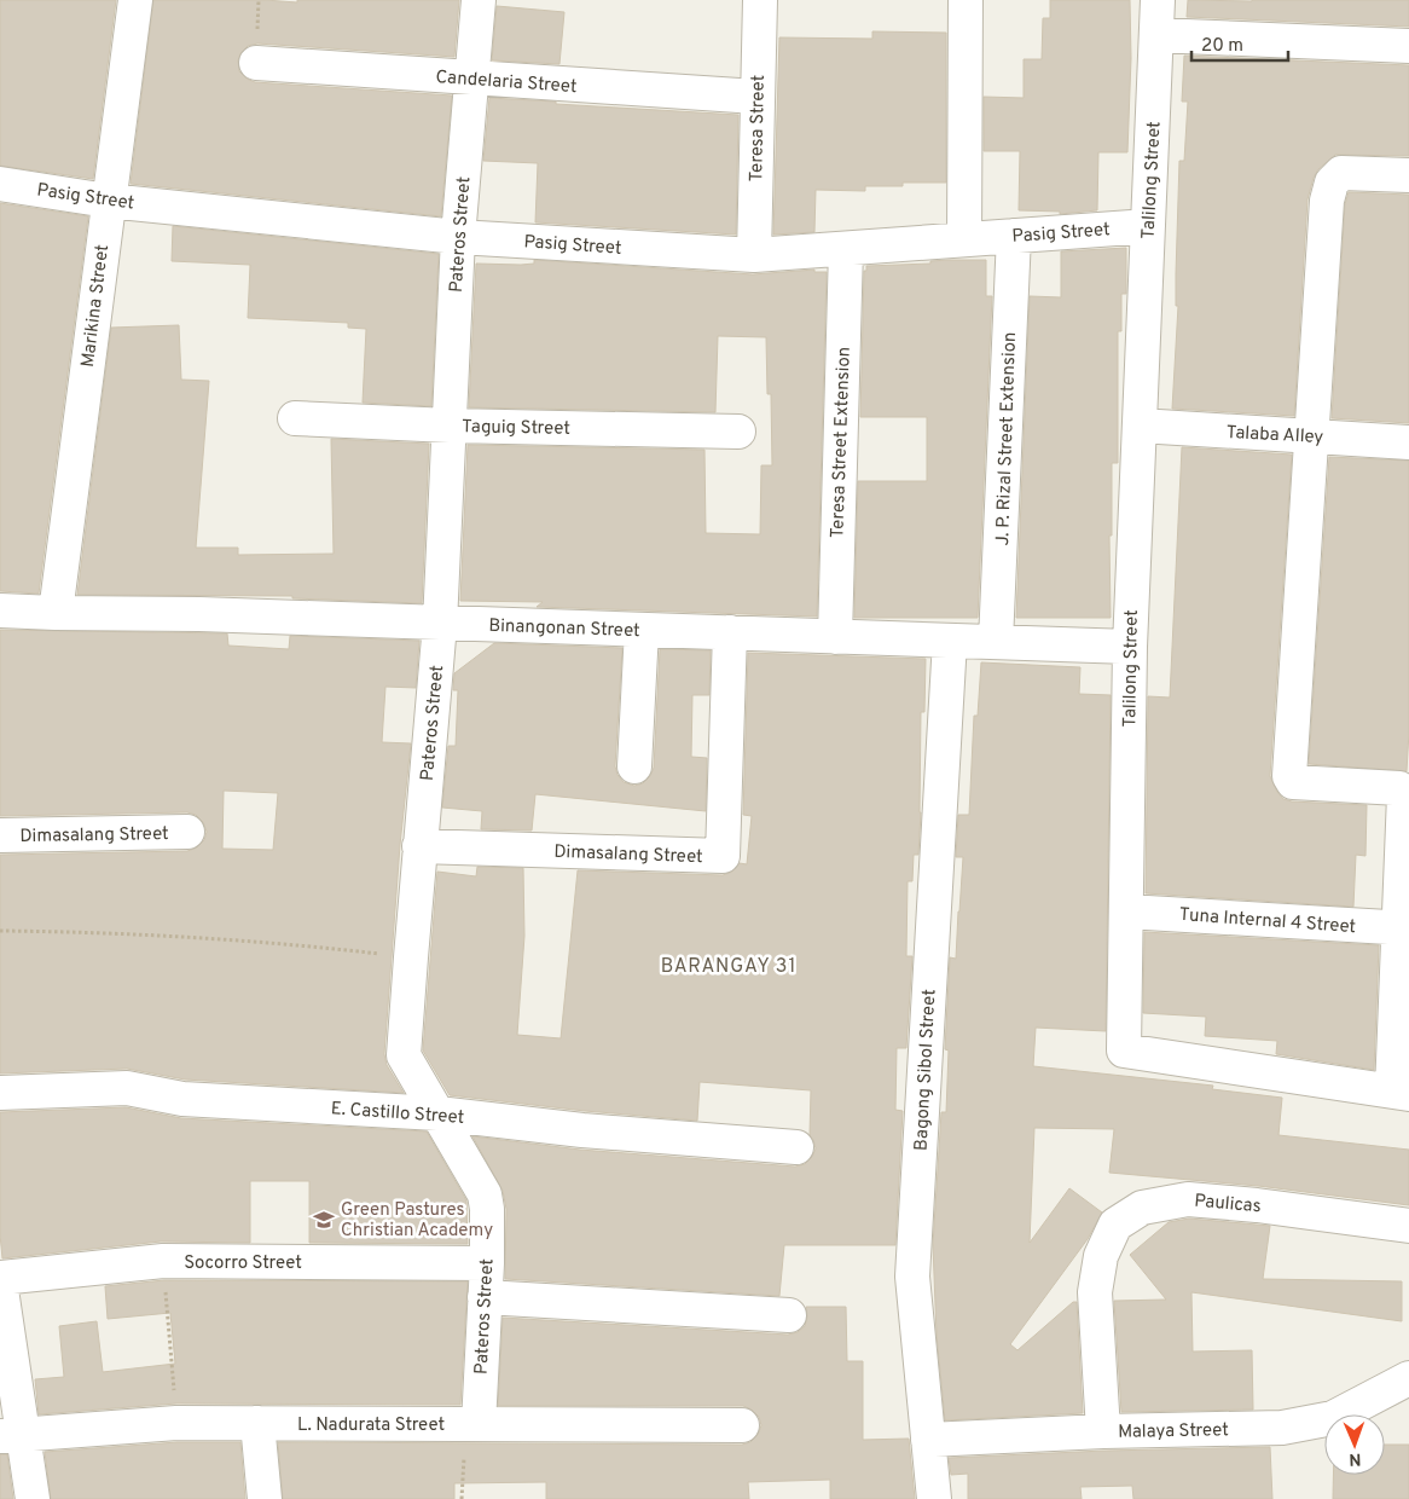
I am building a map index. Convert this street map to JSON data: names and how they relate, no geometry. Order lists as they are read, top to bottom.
{
  "streets": {
    "street": [
      "Candelaria Street",
      "Teresa Street",
      "Talilong Street",
      "Pasig Street",
      "Pateros Street",
      "Marikina Street",
      "Taguig Street",
      "Talaba Alley",
      "J. P. Rizal Street Extension",
      "Teresa Street Extension",
      "Binangonan Street",
      "Dimasalang Street",
      "Tuna Internal 4 Street",
      "Bagong Sibol Street",
      "E. Castillo Street",
      "Paulicas",
      "Socorro Street",
      "L. Nadurata Street",
      "Malaya Street"
    ]
  },
  "crossings": [
    ["Candelaria Street", "Teresa Street"],
    ["Candelaria Street", "Pateros Street"],
    ["Teresa Street", "Pasig Street"],
    ["Talilong Street", "Pasig Street"],
    ["Talilong Street", "Talaba Alley"],
    ["Talilong Street", "Binangonan Street"],
    ["Talilong Street", "Tuna Internal 4 Street"],
    ["Pasig Street", "Pateros Street"],
    ["Pasig Street", "Marikina Street"],
    ["Pasig Street", "J. P. Rizal Street Extension"],
    ["Pasig Street", "Teresa Street Extension"],
    ["Pateros Street", "Taguig Street"],
    ["Pateros Street", "Binangonan Street"],
    ["Pateros Street", "Dimasalang Street"],
    ["Pateros Street", "E. Castillo Street"],
    ["Pateros Street", "Socorro Street"],
    ["Pateros Street", "L. Nadurata Street"],
    ["Marikina Street", "Binangonan Street"],
    ["J. P. Rizal Street Extension", "Binangonan Street"],
    ["Teresa Street Extension", "Binangonan Street"],
    ["Binangonan Street", "Dimasalang Street"],
    ["Binangonan Street", "Bagong Sibol Street"],
    ["Bagong Sibol Street", "Malaya Street"],
    ["Paulicas", "Malaya Street"]
  ],
  "districts": ["BARANGAY 31"],
  "places": {
    "school or university": ["Green Pastures Christian Academy"]
  },
  "scale_bar": "20 m",
  "north": "bottom"
}
